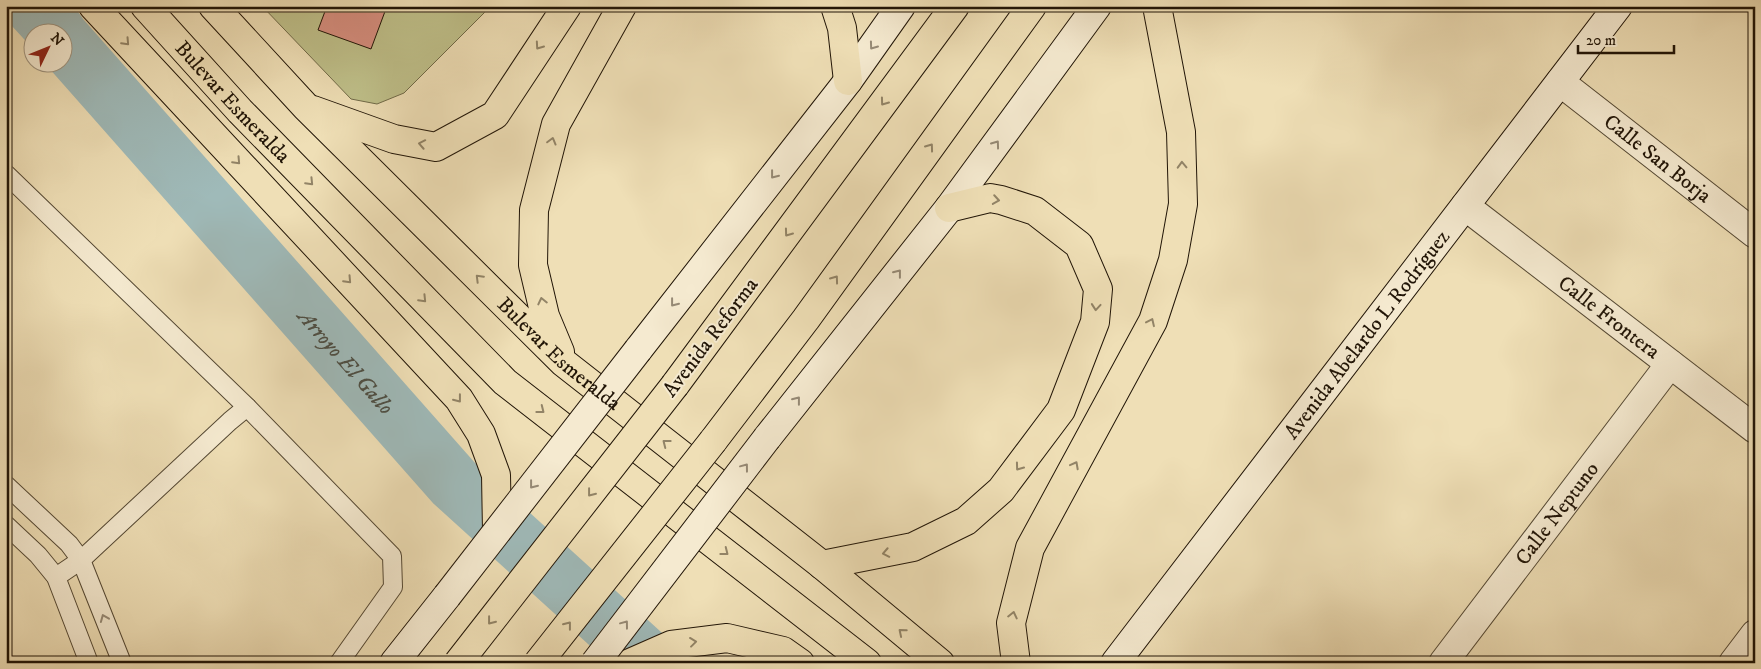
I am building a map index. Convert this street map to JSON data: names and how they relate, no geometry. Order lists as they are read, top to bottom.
{
  "streets": {
    "main road": ["Bulevar Esmeralda", "Avenida Reforma"],
    "street": [
      "Calle San Borja",
      "Calle Frontera",
      "Avenida Abelardo L Rodríguez",
      "Calle Neptuno"
    ]
  },
  "crossings": [
    ["Calle San Borja", "Avenida Abelardo L Rodríguez"],
    ["Calle Frontera", "Avenida Abelardo L Rodríguez"],
    ["Calle Frontera", "Calle Neptuno"]
  ],
  "water": ["Arroyo El Gallo"],
  "scale_bar": "20 m",
  "north": "top right"
}
